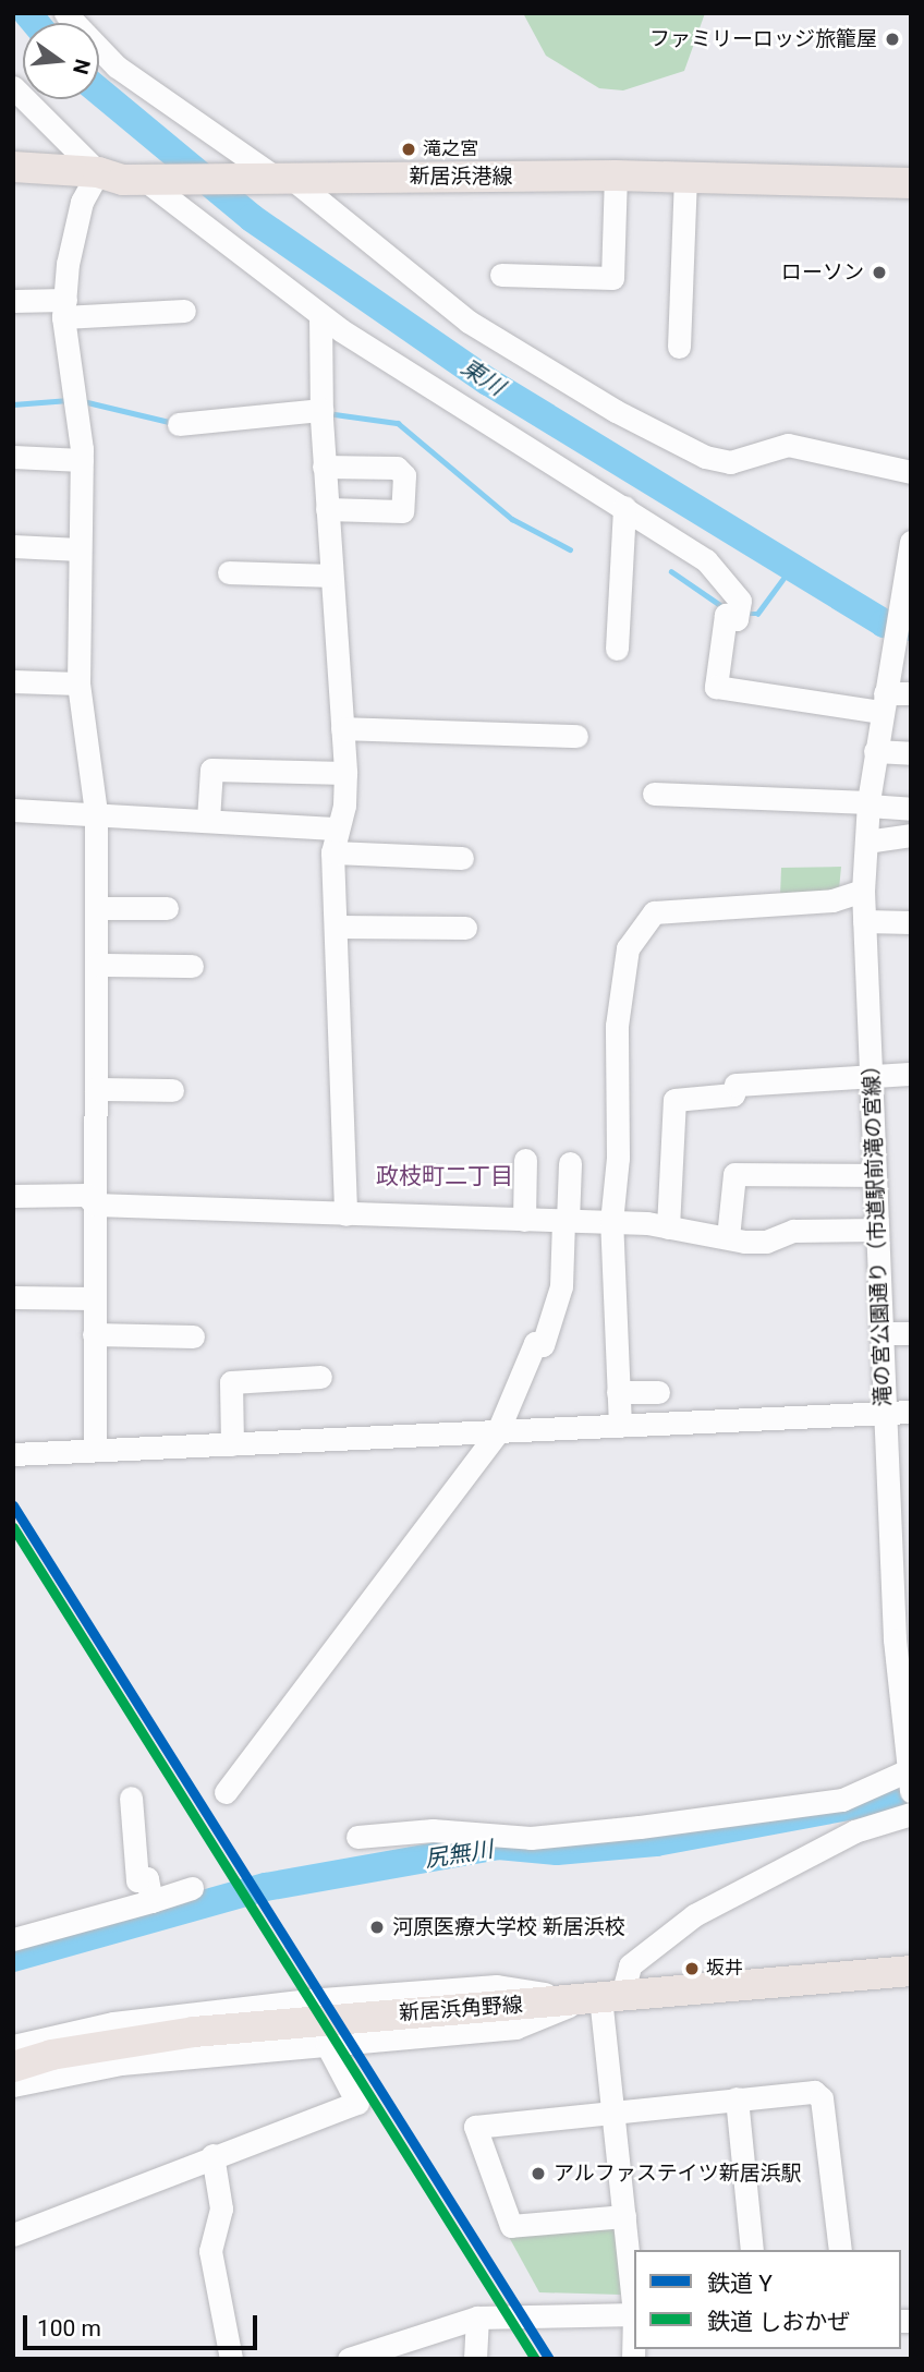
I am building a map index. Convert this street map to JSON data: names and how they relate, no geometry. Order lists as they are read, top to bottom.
{
  "streets": {
    "main road": ["新居浜港線", "新居浜角野線"],
    "street": ["滝の宮公園通り（市道駅前滝の宮線）"]
  },
  "districts": ["政枝町二丁目"],
  "water": ["東川", "尻無川"],
  "places": [
    "ファミリーロッジ旅籠屋",
    "滝之宮",
    "ローソン",
    "河原医療大学校 新居浜校",
    "坂井",
    "アルファステイツ新居浜駅"
  ],
  "lines": ["rail line Y", "rail line しおかぜ"],
  "legend": ["鉄道 Y", "鉄道 しおかぜ"],
  "scale_bar": "100 m",
  "north": "right"
}
